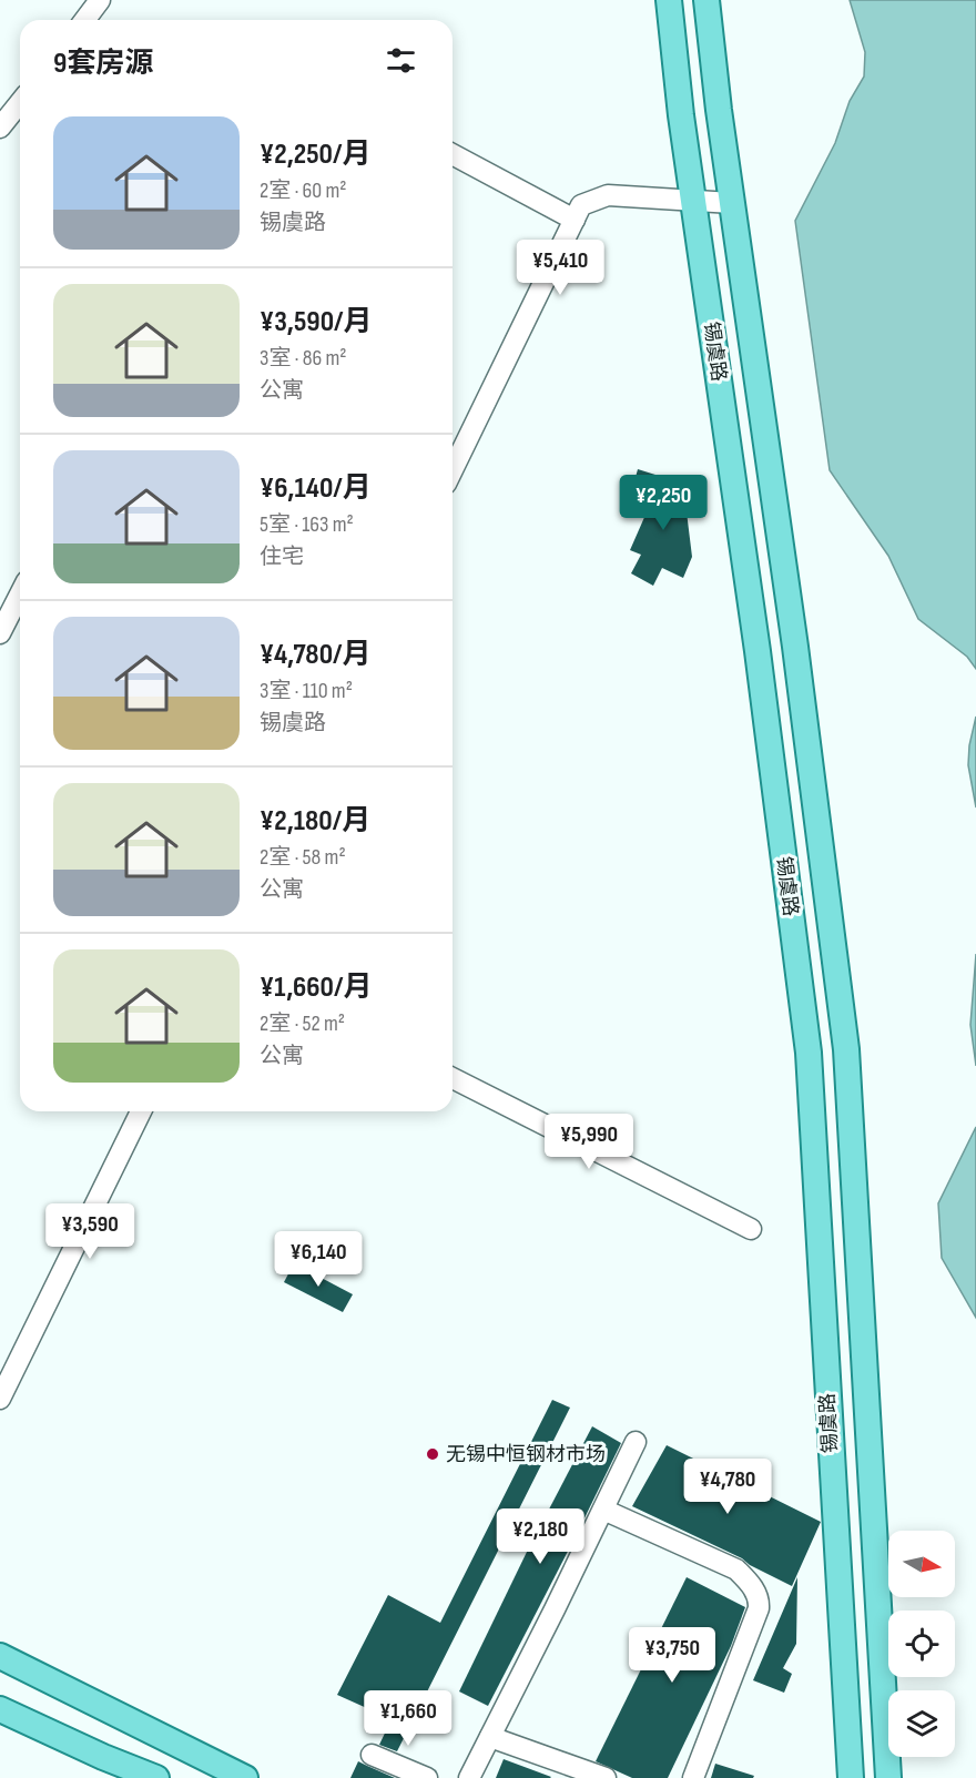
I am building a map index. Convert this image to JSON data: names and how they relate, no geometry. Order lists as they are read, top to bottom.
{
  "streets": {
    "main road": ["锡虞路"]
  },
  "places": ["无锡中恒钢材市场"],
  "north": "right",
  "page": {
    "heading": "9套房源",
    "list": [
      {
        "name": "¥2,250/月",
        "note": "2室 · 60 m² · 锡虞路"
      },
      {
        "name": "¥3,590/月",
        "note": "3室 · 86 m² · 公寓"
      },
      {
        "name": "¥6,140/月",
        "note": "5室 · 163 m² · 住宅"
      },
      {
        "name": "¥4,780/月",
        "note": "3室 · 110 m² · 锡虞路"
      },
      {
        "name": "¥2,180/月",
        "note": "2室 · 58 m² · 公寓"
      },
      {
        "name": "¥1,660/月",
        "note": "2室 · 52 m² · 公寓"
      }
    ],
    "price": [
      "¥5,410",
      "¥2,250",
      "¥5,990",
      "¥3,590",
      "¥6,140",
      "¥4,780",
      "¥2,180",
      "¥3,750",
      "¥1,660"
    ]
  }
}
